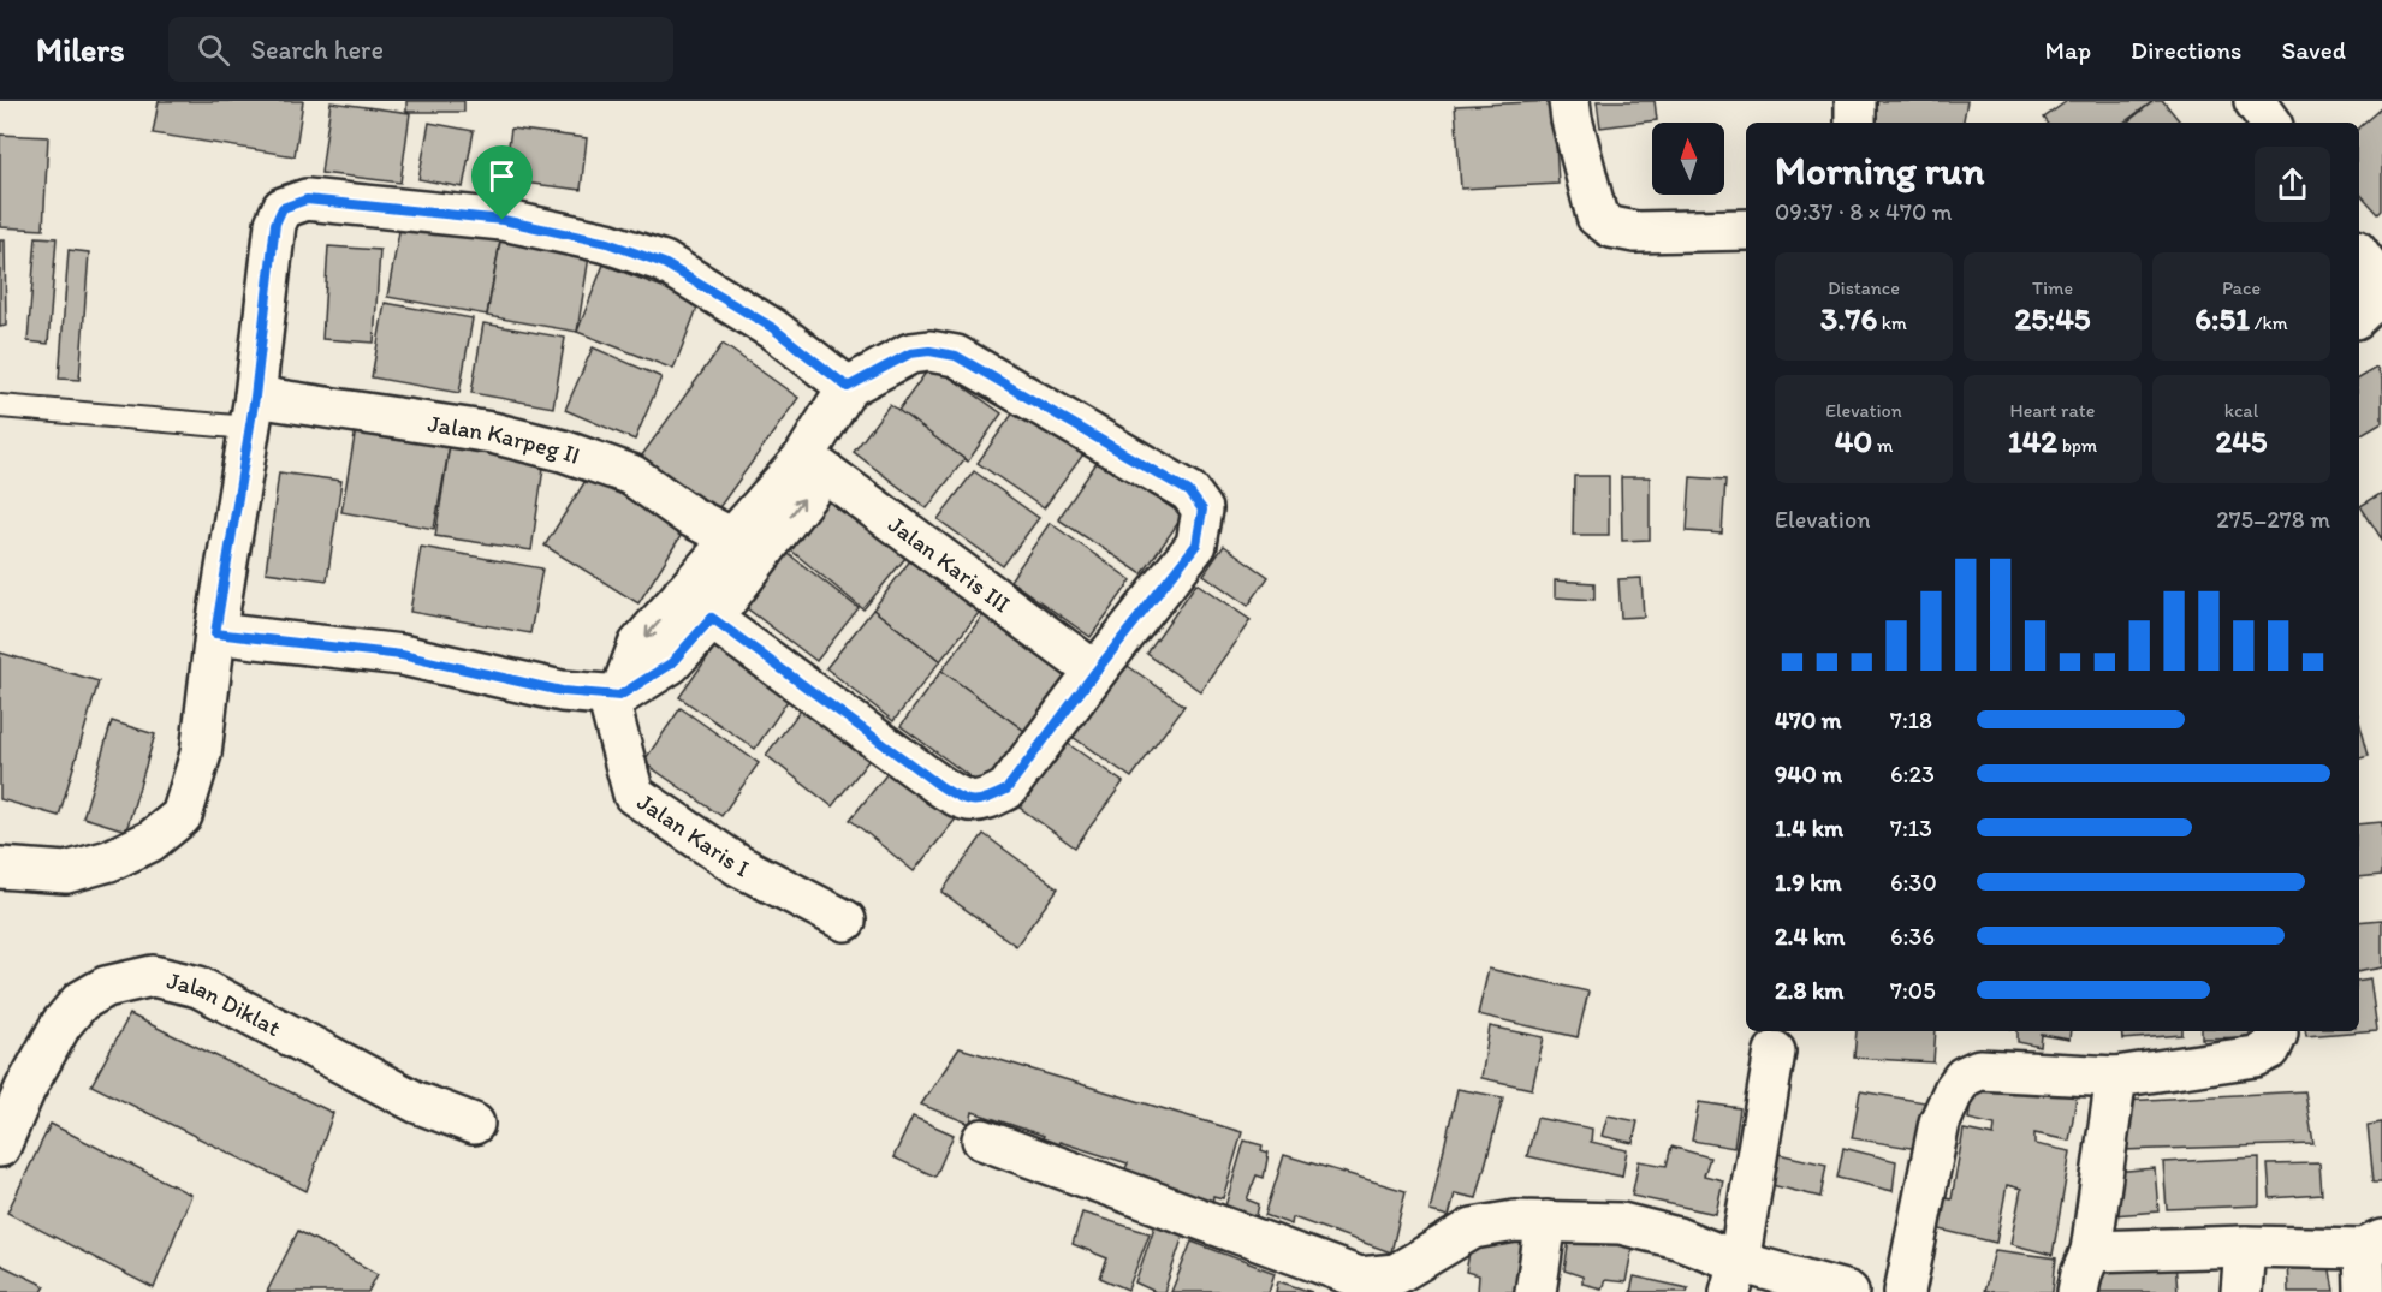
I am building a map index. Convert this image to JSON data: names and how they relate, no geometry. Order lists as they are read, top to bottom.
{
  "streets": {
    "street": [
      "Jalan Karpeg II",
      "Jalan Karis III",
      "Jalan Karis I",
      "Jalan Diklat"
    ]
  },
  "north": "top",
  "page": {
    "header": "Milers",
    "search": "Search here",
    "nav": ["Map", "Directions", "Saved"],
    "heading": ["Morning run", "09:37 · 8 × 470 m"],
    "stats": [
      ["Distance", "3.76 km"],
      ["Time", "25:45"],
      ["Pace", "6:51 /km"],
      ["Elevation", "40 m"],
      ["Heart rate", "142 bpm"],
      ["kcal", "245"]
    ],
    "chart": ["Elevation", "275–278 m"],
    "list": [
      {
        "name": "470 m",
        "note": "7:18"
      },
      {
        "name": "940 m",
        "note": "6:23"
      },
      {
        "name": "1.4 km",
        "note": "7:13"
      },
      {
        "name": "1.9 km",
        "note": "6:30"
      },
      {
        "name": "2.4 km",
        "note": "6:36"
      },
      {
        "name": "2.8 km",
        "note": "7:05"
      }
    ]
  }
}
